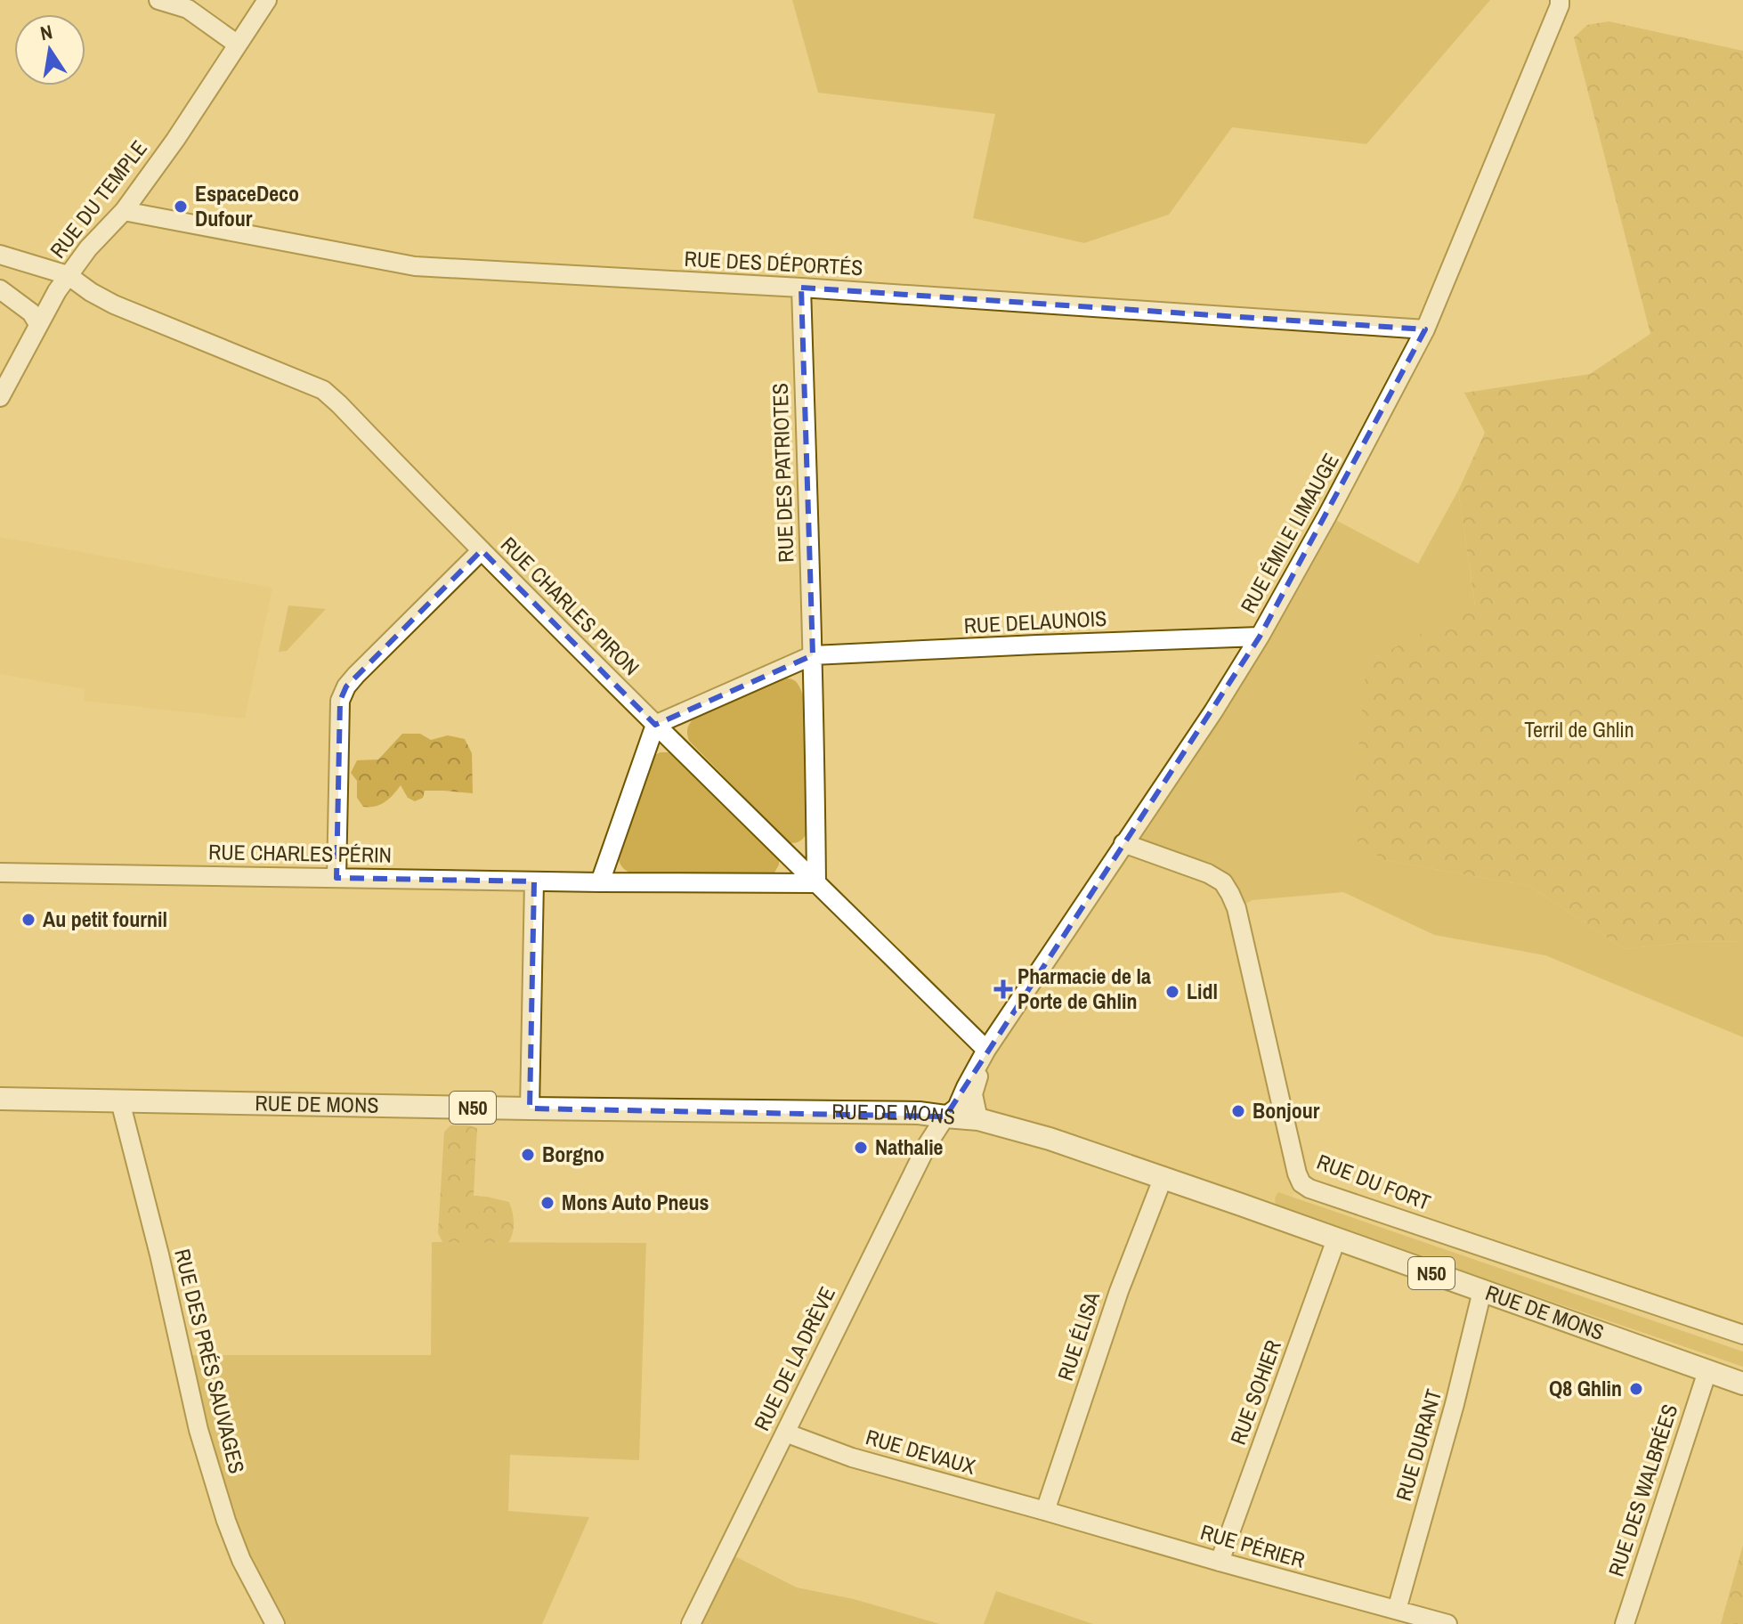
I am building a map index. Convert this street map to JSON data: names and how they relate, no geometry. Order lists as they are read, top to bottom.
{
  "streets": {
    "main road": ["RUE DE MONS", "N50"],
    "street": [
      "RUE DU TEMPLE",
      "RUE DES DÉPORTÉS",
      "RUE DES PATRIOTES",
      "RUE ÉMILE LIMAUGE",
      "RUE CHARLES PIRON",
      "RUE DELAUNOIS",
      "RUE CHARLES PÉRIN",
      "RUE DU FORT",
      "RUE ÉLISA",
      "RUE DE LA DRÈVE",
      "RUE DES PRÉS SAUVAGES",
      "RUE SOHIER",
      "RUE DURANT",
      "RUE DEVAUX",
      "RUE DES WALBRÉES",
      "RUE PÉRIER"
    ]
  },
  "crossings": [
    ["RUE DU TEMPLE", "RUE DES DÉPORTÉS"],
    ["RUE DU TEMPLE", "RUE CHARLES PIRON"],
    ["RUE DES DÉPORTÉS", "RUE DES PATRIOTES"],
    ["RUE DES DÉPORTÉS", "RUE ÉMILE LIMAUGE"],
    ["RUE DES PATRIOTES", "RUE CHARLES PIRON"],
    ["RUE DES PATRIOTES", "RUE DELAUNOIS"],
    ["RUE DES PATRIOTES", "RUE CHARLES PÉRIN"],
    ["RUE ÉMILE LIMAUGE", "RUE CHARLES PIRON"],
    ["RUE ÉMILE LIMAUGE", "RUE DELAUNOIS"],
    ["RUE ÉMILE LIMAUGE", "RUE DU FORT"],
    ["RUE ÉMILE LIMAUGE", "RUE DE LA DRÈVE"],
    ["RUE CHARLES PIRON", "RUE CHARLES PÉRIN"],
    ["RUE CHARLES PIRON", "RUE DE LA DRÈVE"],
    ["RUE DE MONS", "RUE ÉLISA"],
    ["RUE DE MONS", "RUE DE LA DRÈVE"],
    ["RUE DE MONS", "RUE DES PRÉS SAUVAGES"],
    ["RUE DE MONS", "RUE SOHIER"],
    ["RUE DE MONS", "RUE DURANT"],
    ["RUE DE MONS", "RUE DES WALBRÉES"],
    ["RUE ÉLISA", "RUE DEVAUX"],
    ["RUE ÉLISA", "RUE PÉRIER"],
    ["RUE DE LA DRÈVE", "RUE DEVAUX"],
    ["RUE SOHIER", "RUE PÉRIER"],
    ["RUE DURANT", "RUE PÉRIER"],
    ["RUE DEVAUX", "RUE PÉRIER"]
  ],
  "parks": ["Terril de Ghlin"],
  "places": {
    "other": [
      "EspaceDeco Dufour",
      "Au petit fournil",
      "Lidl",
      "Bonjour",
      "Nathalie",
      "Borgno",
      "Mons Auto Pneus",
      "Q8 Ghlin"
    ],
    "health": ["Pharmacie de la Porte de Ghlin"]
  },
  "north": "top"
}
